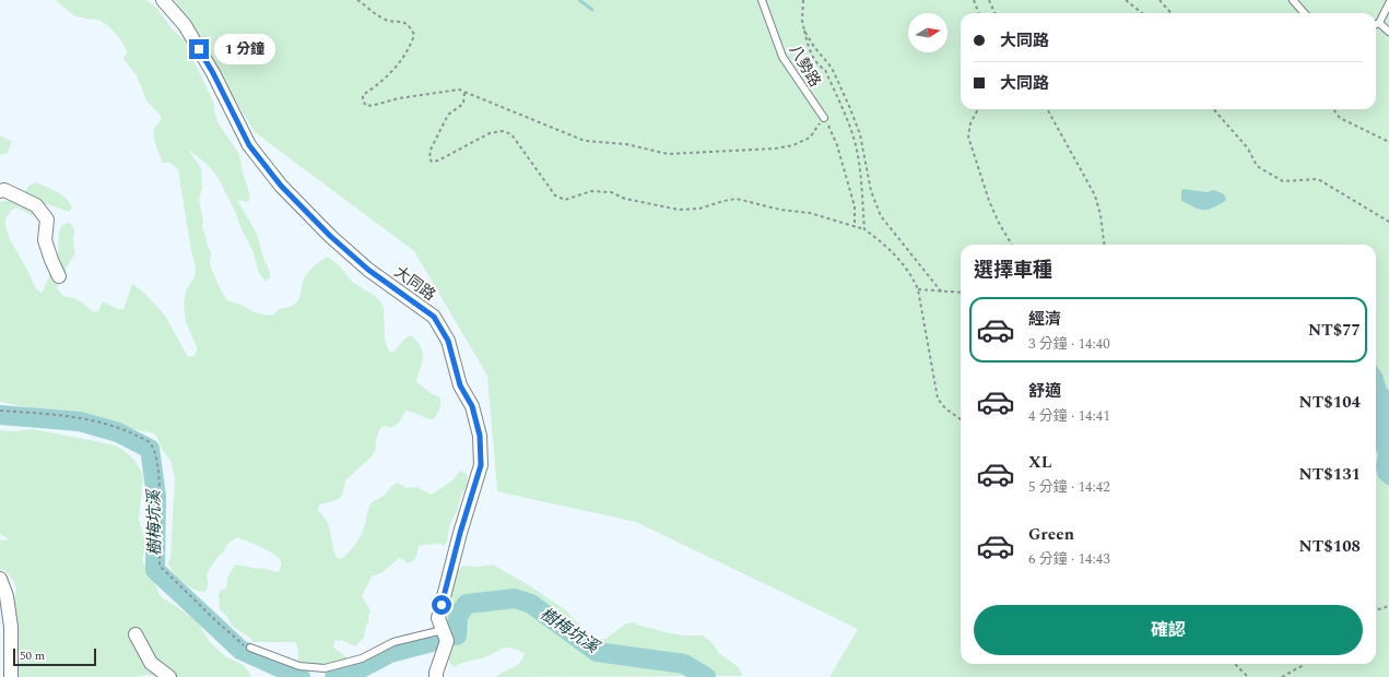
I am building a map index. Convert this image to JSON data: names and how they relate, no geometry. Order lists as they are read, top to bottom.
{
  "streets": {
    "street": ["大同路"],
    "lane": ["八勢路"]
  },
  "water": ["樹梅坑溪"],
  "scale_bar": "50 m",
  "north": "right",
  "page": {
    "banner": ["大同路", "大同路"],
    "bubble": "1 分鐘",
    "heading": "選擇車種",
    "list": [
      {
        "name": "經濟",
        "note": "3 分鐘 · 14:40",
        "value": "NT$77"
      },
      {
        "name": "舒適",
        "note": "4 分鐘 · 14:41",
        "value": "NT$104"
      },
      {
        "name": "XL",
        "note": "5 分鐘 · 14:42",
        "value": "NT$131"
      },
      {
        "name": "Green",
        "note": "6 分鐘 · 14:43",
        "value": "NT$108"
      }
    ],
    "buttons": "確認",
    "scale": "50 m"
  }
}
